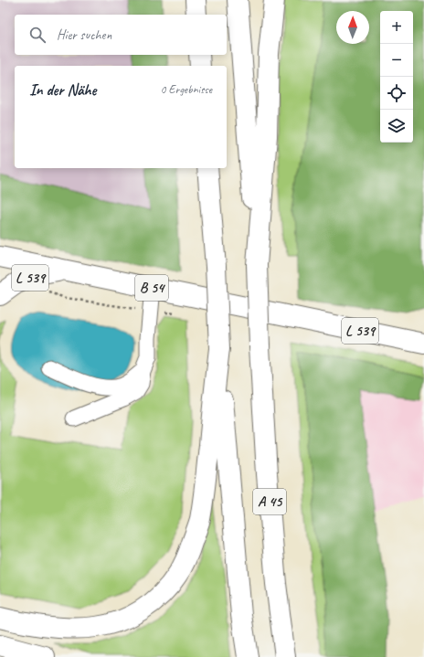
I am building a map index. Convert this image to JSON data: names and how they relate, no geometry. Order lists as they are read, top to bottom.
{
  "streets": {
    "main road": ["L 539", "B 54", "A 45"]
  },
  "crossings": [
    ["L 539", "B 54"]
  ],
  "north": "top",
  "page": {
    "map_buttons": ["+", "−"],
    "search": "Hier suchen",
    "heading": ["In der Nähe", "0 Ergebnisse"]
  }
}
